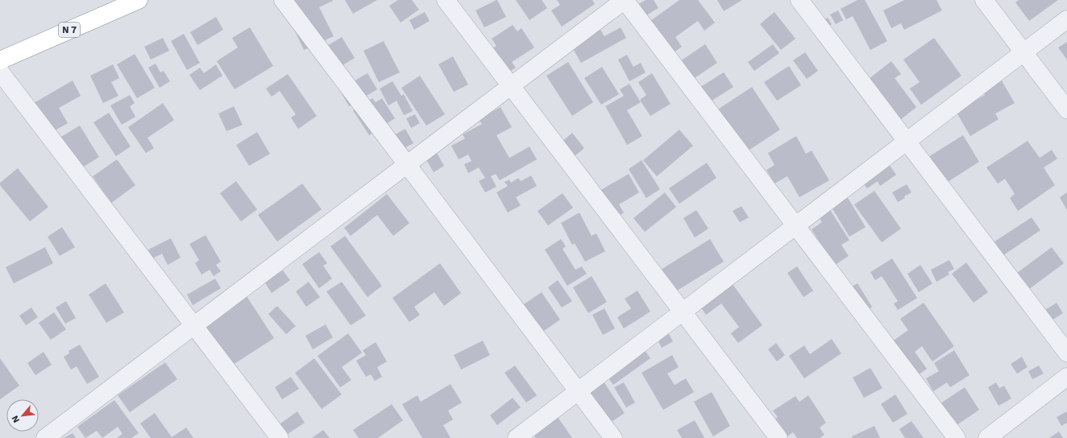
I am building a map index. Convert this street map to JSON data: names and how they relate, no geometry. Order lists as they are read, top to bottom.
{
  "streets": {
    "highway": ["N 7"]
  },
  "north": "bottom left"
}
